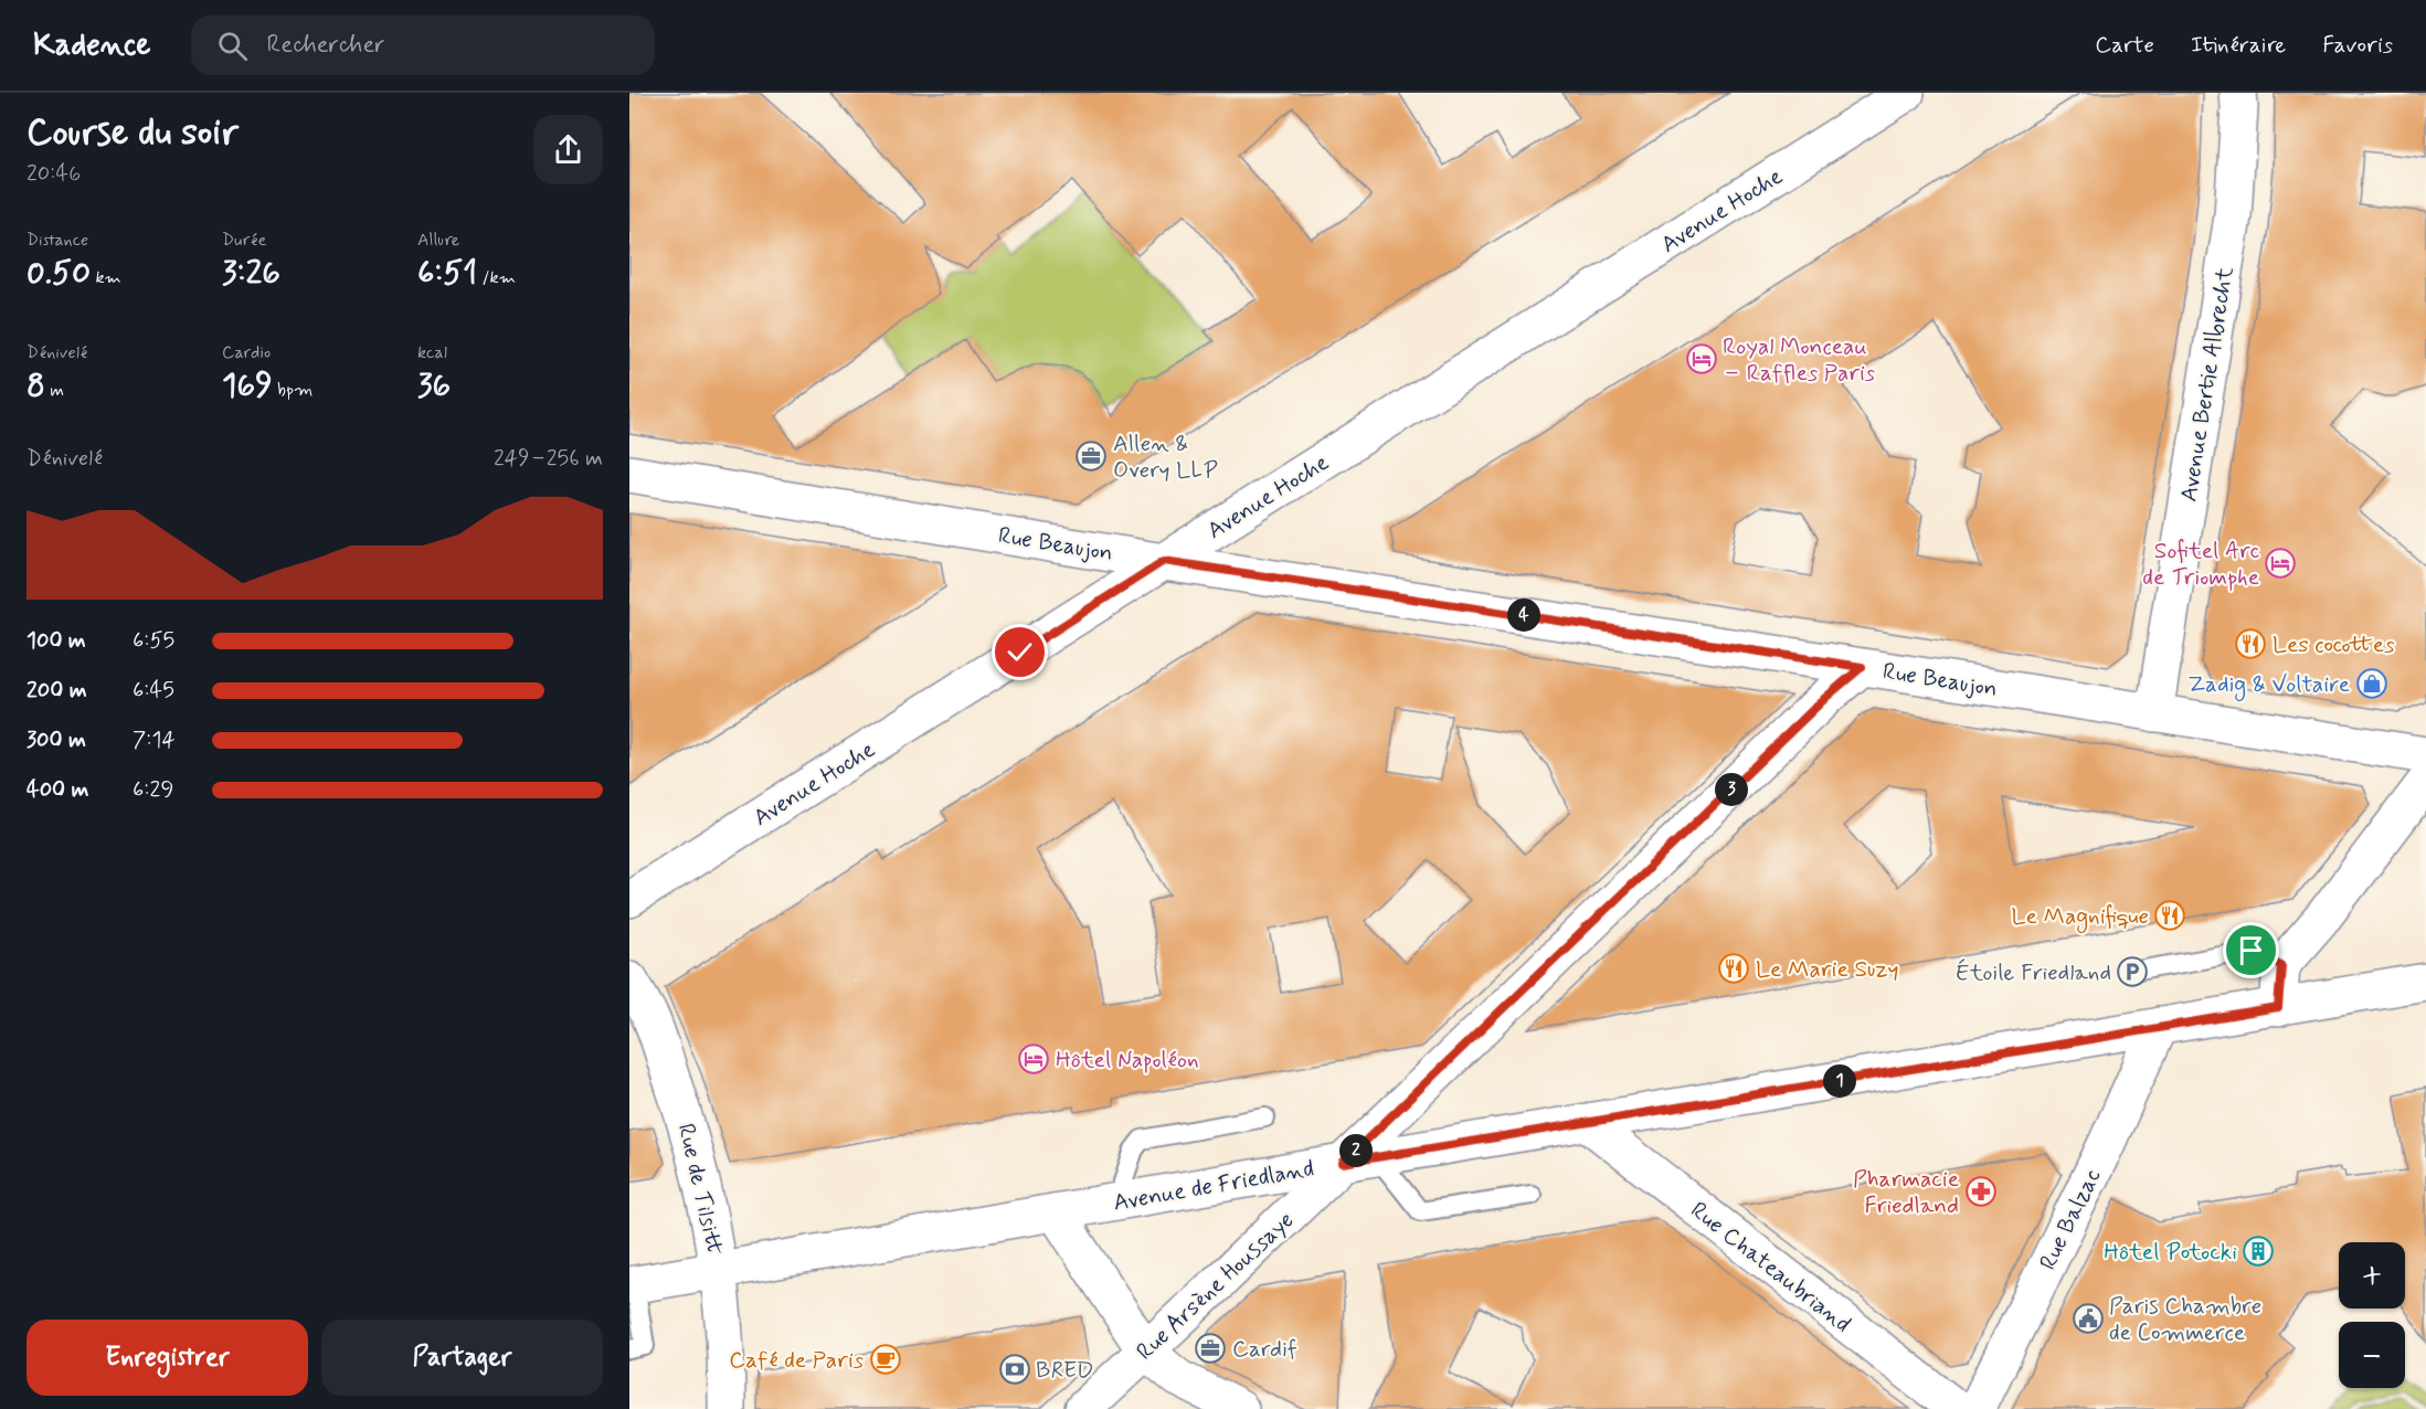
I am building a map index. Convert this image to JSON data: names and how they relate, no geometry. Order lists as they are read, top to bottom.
{
  "streets": {
    "street": [
      "Avenue Hoche",
      "Avenue Bertie Albrecht",
      "Rue Beaujon",
      "Avenue de Friedland",
      "Rue de Tilsitt",
      "Rue Balzac",
      "Rue Chateaubriand",
      "Rue Arsène Houssaye"
    ]
  },
  "crossings": [
    ["Avenue Hoche", "Rue Beaujon"],
    ["Avenue Bertie Albrecht", "Rue Beaujon"],
    ["Rue Beaujon", "Rue Arsène Houssaye"],
    ["Avenue de Friedland", "Rue de Tilsitt"],
    ["Avenue de Friedland", "Rue Balzac"],
    ["Avenue de Friedland", "Rue Chateaubriand"],
    ["Avenue de Friedland", "Rue Arsène Houssaye"]
  ],
  "places": {
    "hotel": ["Royal Monceau – Raffles Paris", "Sofitel Arc de Triomphe", "Hôtel Napoléon"],
    "office": ["Allen & Overy LLP", "Cardif"],
    "restaurant": ["Les cocottes", "Le Magnifique", "Le Marie Suzy"],
    "shop": ["Zadig & Voltaire"],
    "parking": ["Étoile Friedland"],
    "pharmacy": ["Pharmacie Friedland"],
    "building": ["Hôtel Potocki"],
    "public building": ["Paris Chambre de Commerce"],
    "cafe": ["Café de Paris"],
    "bank": ["BRED"]
  },
  "page": {
    "header": "Kadence",
    "search": "Rechercher",
    "nav": ["Carte", "Itinéraire", "Favoris"],
    "heading": ["Course du soir", "20:46"],
    "stats": [
      ["Distance", "0.50 km"],
      ["Durée", "3:26"],
      ["Allure", "6:51 /km"],
      ["Dénivelé", "8 m"],
      ["Cardio", "169 bpm"],
      ["kcal", "36"]
    ],
    "chart": ["Dénivelé", "249–256 m"],
    "pins": [
      "4",
      "3",
      "1",
      "2"
    ],
    "list": [
      {
        "name": "100 m",
        "note": "6:55"
      },
      {
        "name": "200 m",
        "note": "6:45"
      },
      {
        "name": "300 m",
        "note": "7:14"
      },
      {
        "name": "400 m",
        "note": "6:29"
      }
    ],
    "map_buttons": ["+", "−"],
    "buttons": ["Enregistrer", "Partager"]
  }
}
